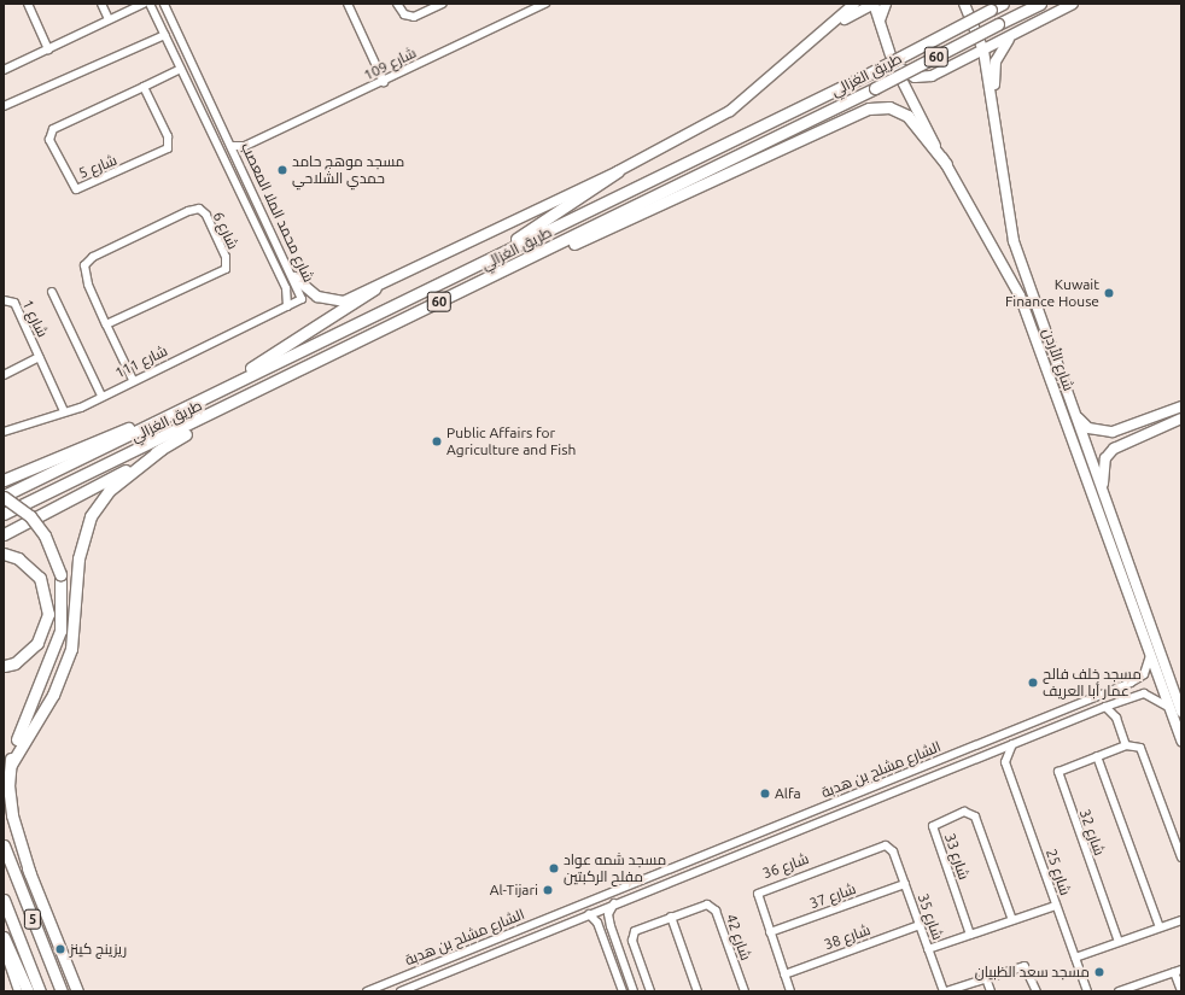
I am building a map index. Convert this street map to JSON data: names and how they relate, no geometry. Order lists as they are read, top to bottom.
{
  "streets": {
    "highway": ["60", "طريق الغزالي", "5"],
    "main road": ["شارع الأردن"],
    "street": [
      "شارع 109",
      "شارع 5",
      "شارع محمد الملا المعصب",
      "شارع 6",
      "شارع 1",
      "شارع 111",
      "الشارع مشلح بن هدبة",
      "شارع 32",
      "شارع 33",
      "شارع 36",
      "شارع 25",
      "شارع 37",
      "شارع 35",
      "شارع 42",
      "شارع 38"
    ]
  },
  "crossings": [
    ["شارع 109", "شارع محمد الملا المعصب"],
    ["شارع 5", "شارع محمد الملا المعصب"],
    ["شارع محمد الملا المعصب", "شارع 111"],
    ["شارع 6", "شارع 111"],
    ["شارع 1", "شارع 111"],
    ["شارع الأردن", "الشارع مشلح بن هدبة"],
    ["شارع 36", "شارع 37"],
    ["شارع 36", "شارع 35"],
    ["شارع 36", "شارع 38"],
    ["شارع 37", "شارع 35"],
    ["شارع 35", "شارع 38"]
  ],
  "places": [
    "مسجد موهج حامد حمدي الشلاحي",
    "Kuwait Finance House",
    "Public Affairs for Agriculture and Fish",
    "مسجد خلف فالح عمار أبا العريف",
    "Alfa",
    "مسجد شمه عواد مفلح الركبتين",
    "Al-Tijari",
    "ريزينج كينز",
    "مسجد سعد الظبيان"
  ]
}
